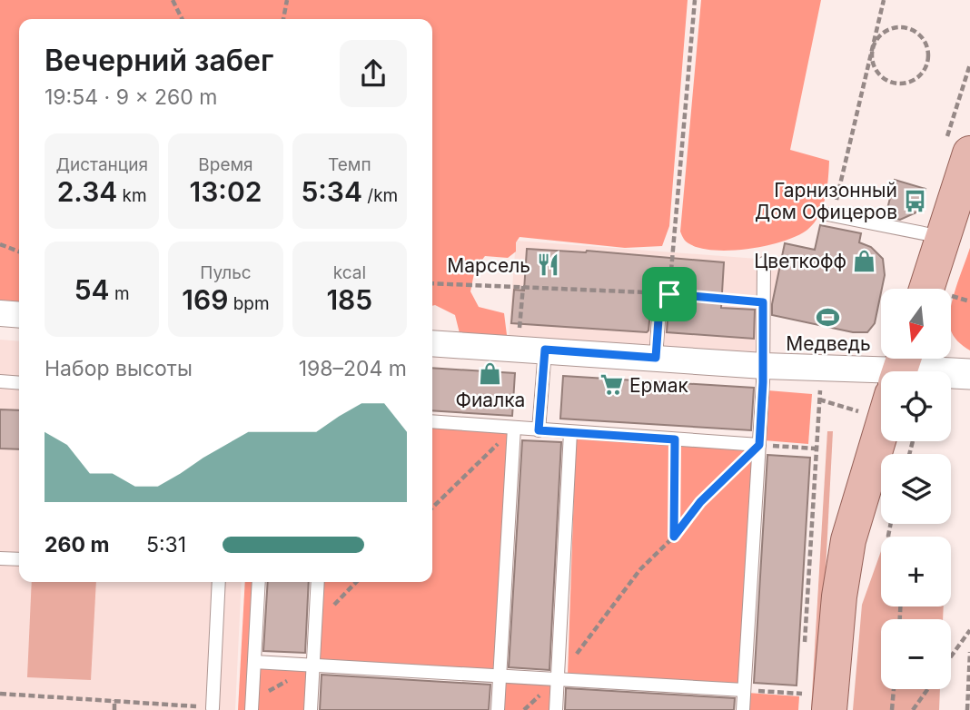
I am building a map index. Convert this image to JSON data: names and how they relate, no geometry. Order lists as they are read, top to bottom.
{
  "places": {
    "bus stop": ["Гарнизонный Дом Офицеров"],
    "shop": ["Цветкофф", "Фиалка"],
    "restaurant": ["Марсель"],
    "sports": ["Медведь"],
    "supermarket": ["Ермак"]
  },
  "north": "bottom",
  "page": {
    "heading": ["Вечерний забег", "19:54 · 9 × 260 m"],
    "stats": [
      ["Дистанция", "2.34 km"],
      ["Время", "13:02"],
      ["Темп", "5:34 /km"],
      ["54 m"],
      ["Пульс", "169 bpm"],
      ["kcal", "185"]
    ],
    "map_buttons": ["+", "−"],
    "chart": ["Набор высоты", "198–204 m"],
    "list": [
      {
        "name": "260 m",
        "note": "5:31"
      }
    ]
  }
}
